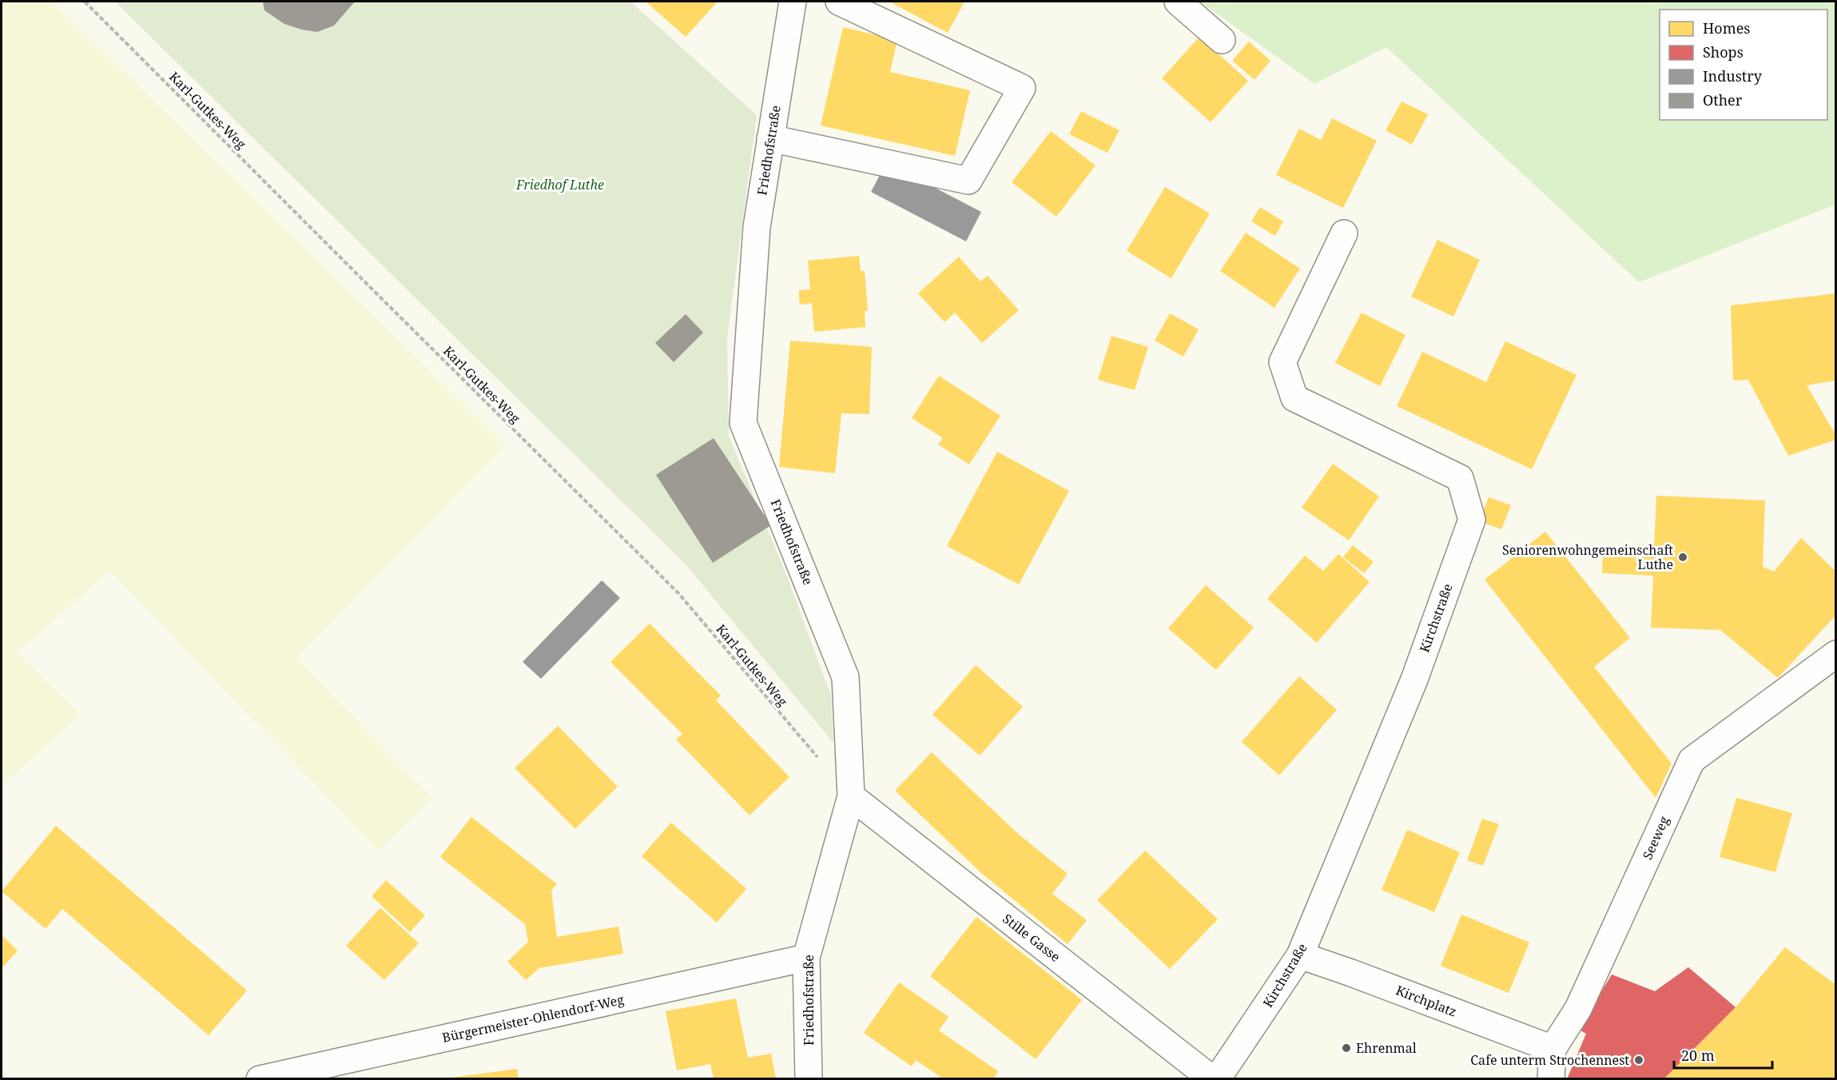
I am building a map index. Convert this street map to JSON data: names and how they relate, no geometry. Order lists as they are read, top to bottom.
{
  "streets": {
    "street": [
      "Friedhofstraße",
      "Kirchstraße",
      "Seeweg",
      "Stille Gasse",
      "Kirchplatz",
      "Bürgermeister-Ohlendorf-Weg"
    ],
    "path": ["Karl-Gutkes-Weg"]
  },
  "crossings": [
    ["Friedhofstraße", "Stille Gasse"],
    ["Friedhofstraße", "Bürgermeister-Ohlendorf-Weg"],
    ["Kirchstraße", "Kirchplatz"],
    ["Seeweg", "Kirchplatz"]
  ],
  "parks": ["Friedhof Luthe"],
  "places": ["Seniorenwohngemeinschaft Luthe", "Ehrenmal", "Cafe unterm Strochennest"],
  "legend": [
    "Homes",
    "Shops",
    "Industry",
    "Other"
  ],
  "scale_bar": "20 m"
}
